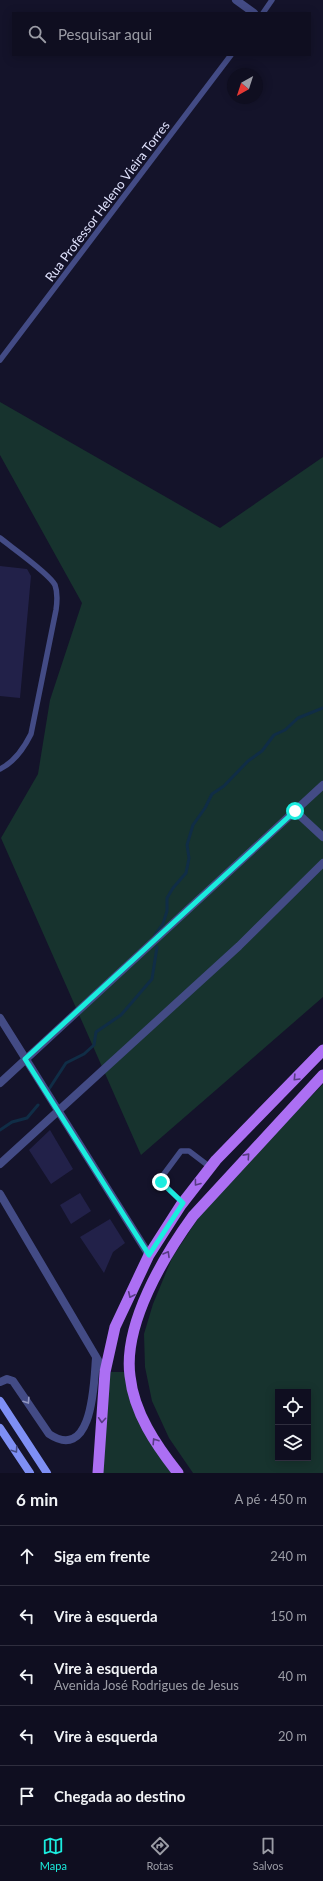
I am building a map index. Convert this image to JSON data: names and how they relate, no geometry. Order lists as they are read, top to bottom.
{
  "streets": {
    "lane": ["Rua Professor Heleno Vieira Torres"]
  },
  "north": "bottom left",
  "page": {
    "search": "Pesquisar aqui",
    "heading": ["6 min", "A pé · 450 m"],
    "list": [
      ["Siga em frente", "240 m"],
      ["Vire à esquerda", "150 m"],
      ["Vire à esquerda", "Avenida José Rodrigues de Jesus", "40 m"],
      ["Vire à esquerda", "20 m"],
      "Chegada ao destino"
    ],
    "nav": ["Mapa", "Rotas", "Salvos"]
  }
}
